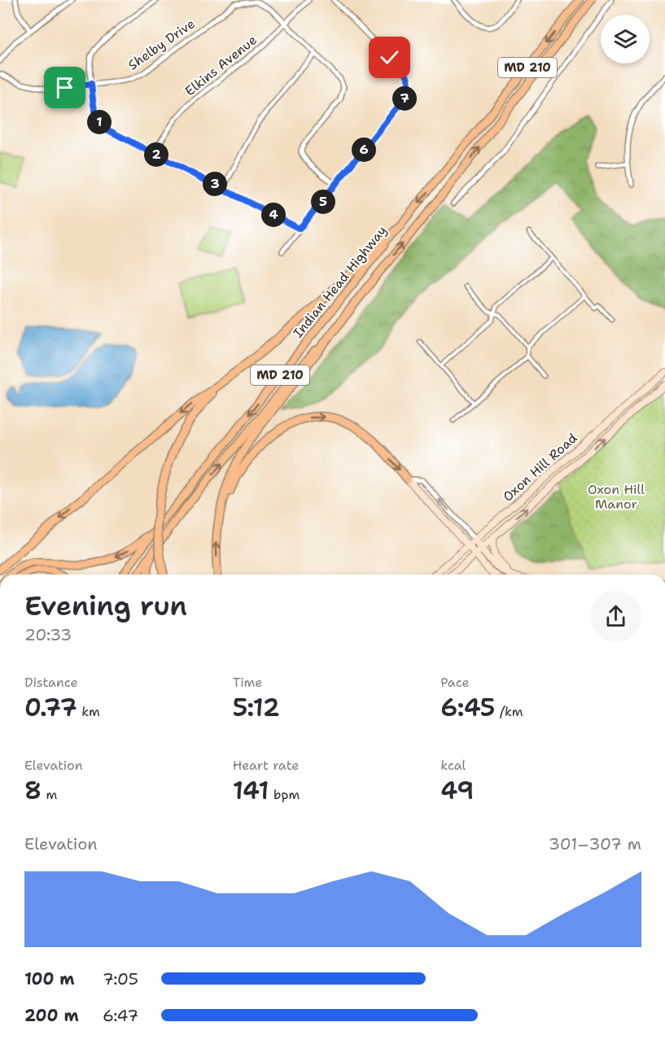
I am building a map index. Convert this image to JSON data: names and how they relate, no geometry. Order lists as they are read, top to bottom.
{
  "streets": {
    "main road": ["MD 210", "Indian Head Highway", "Oxon Hill Road"],
    "street": ["Shelby Drive", "Elkins Avenue"]
  },
  "crossings": [
    ["Shelby Drive", "Elkins Avenue"]
  ],
  "parks": ["Oxon Hill Manor"],
  "page": {
    "pins": [
      "7",
      "1",
      "6",
      "2",
      "3",
      "5",
      "4"
    ],
    "heading": ["Evening run", "20:33"],
    "stats": [
      ["Distance", "0.77 km"],
      ["Time", "5:12"],
      ["Pace", "6:45 /km"],
      ["Elevation", "8 m"],
      ["Heart rate", "141 bpm"],
      ["kcal", "49"]
    ],
    "chart": ["Elevation", "301–307 m"],
    "list": [
      {
        "name": "100 m",
        "note": "7:05"
      },
      {
        "name": "200 m",
        "note": "6:47"
      }
    ]
  }
}
